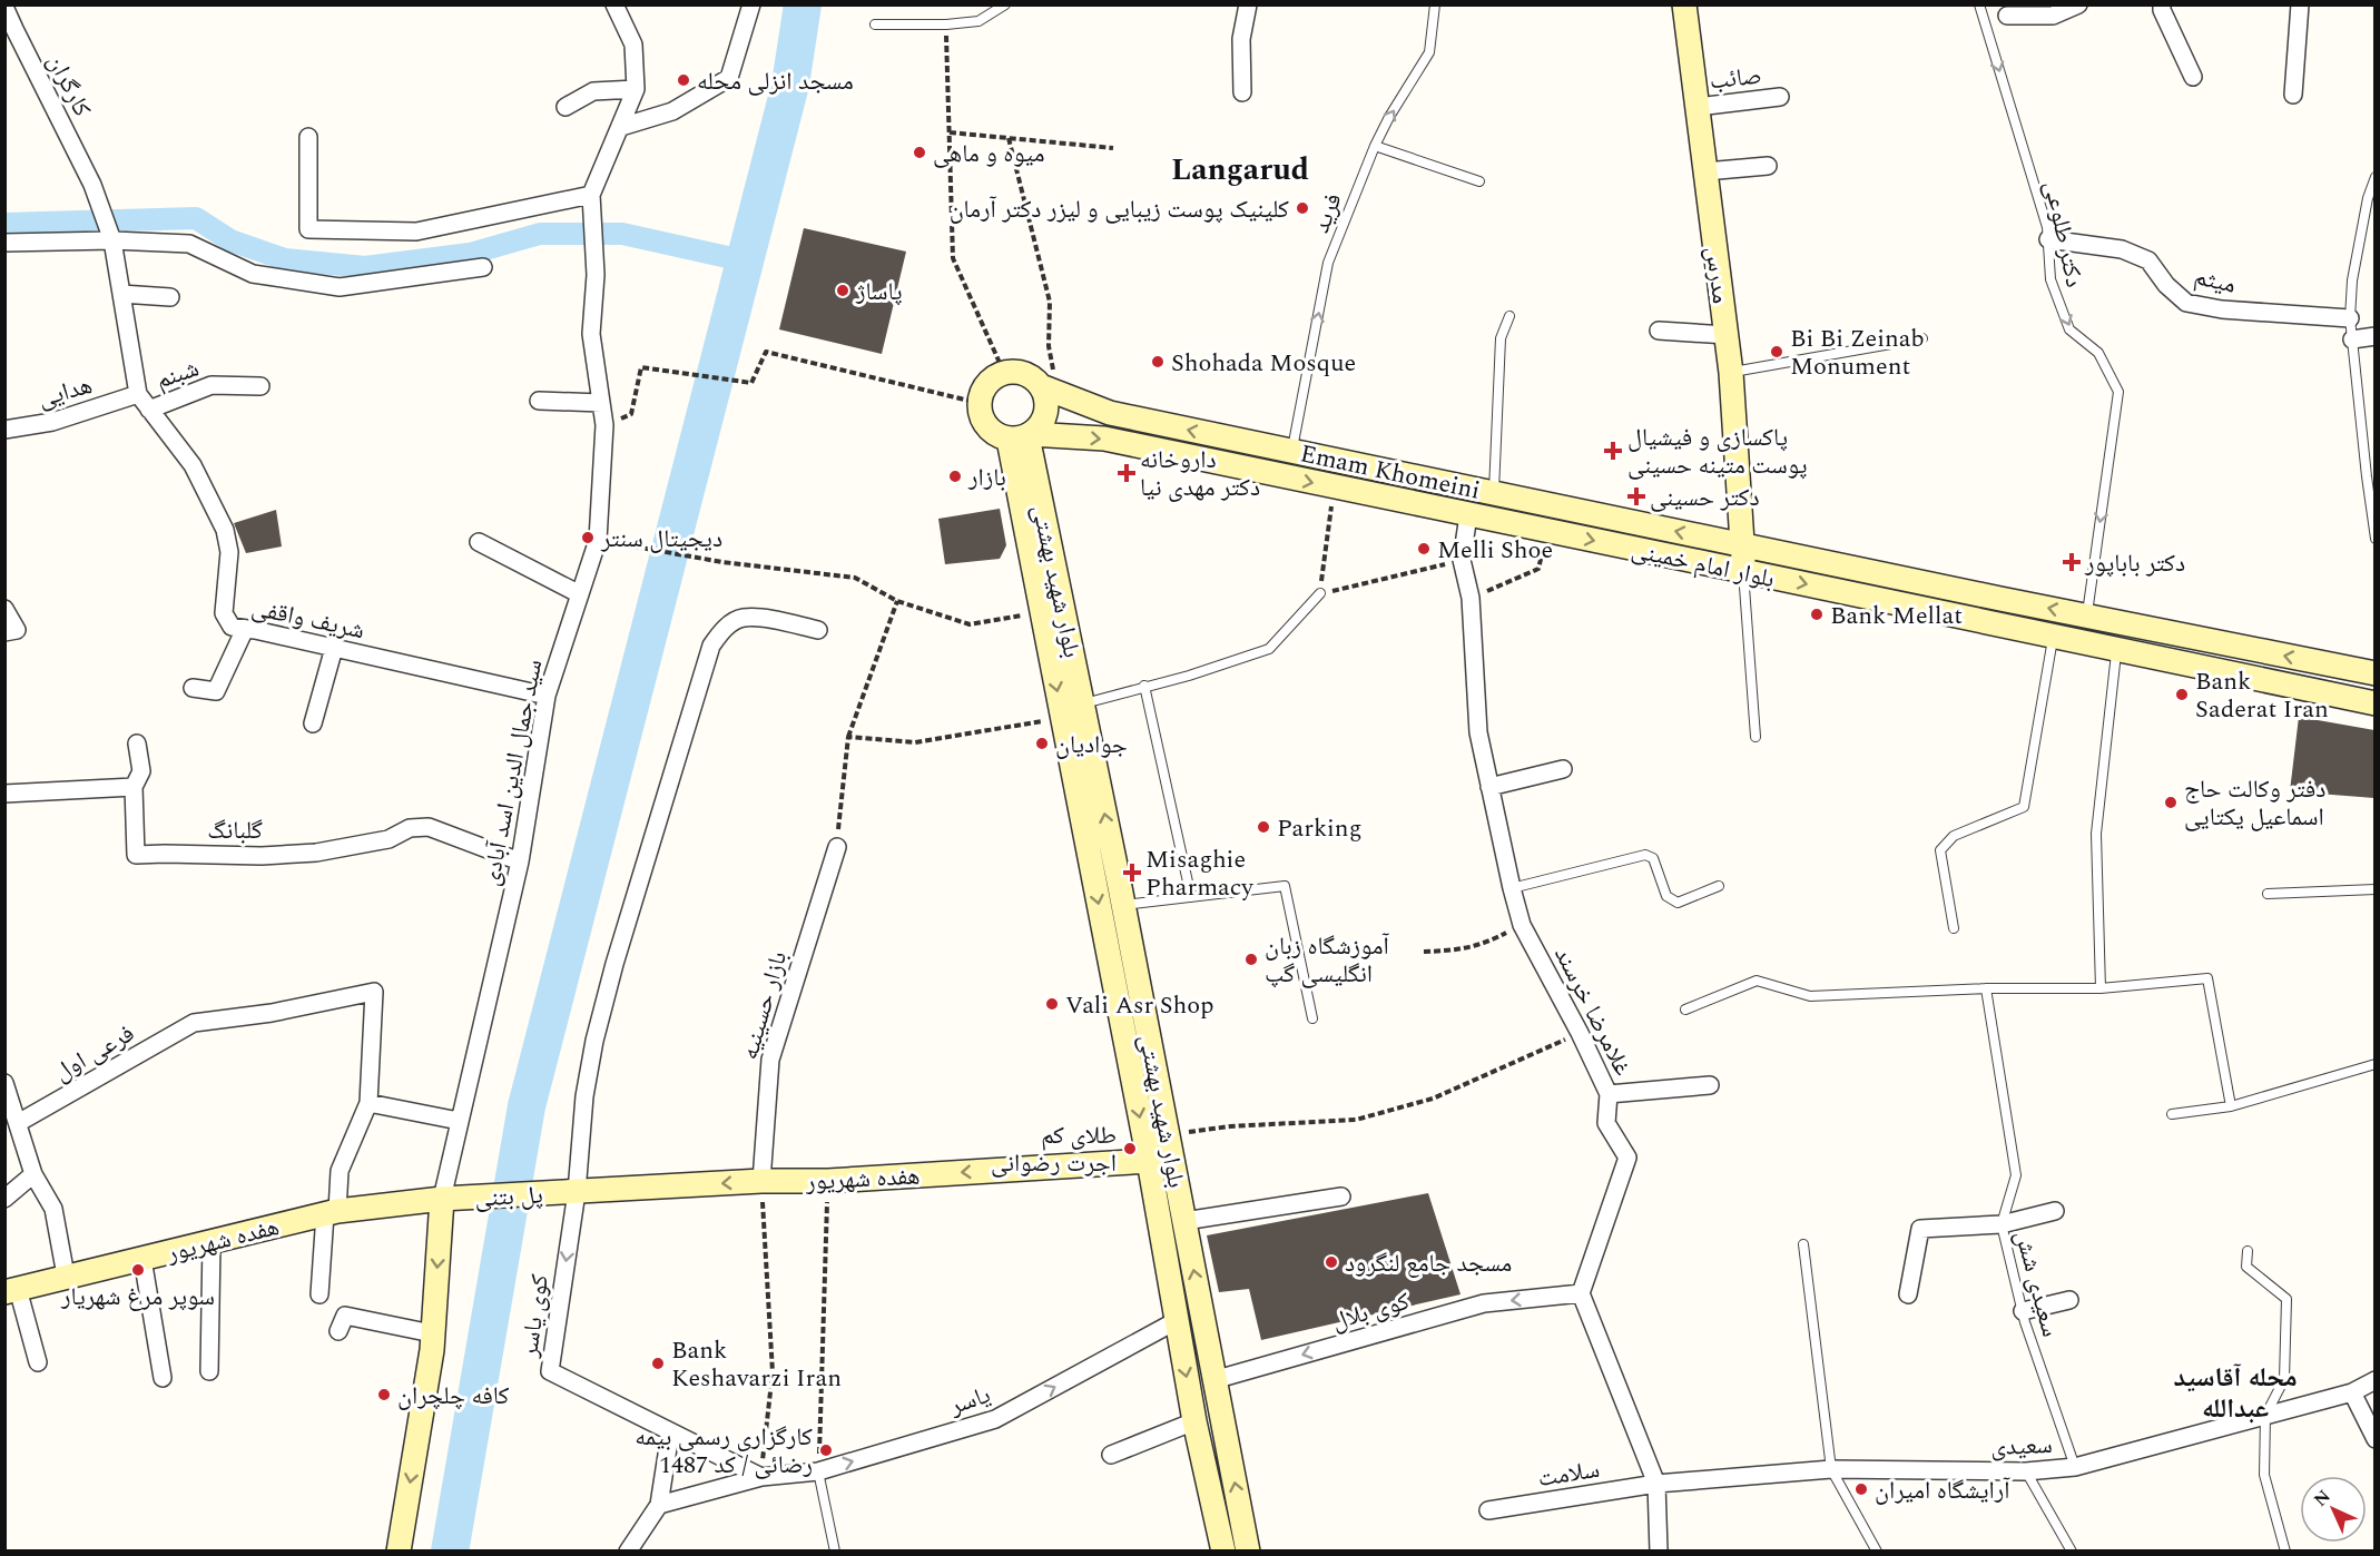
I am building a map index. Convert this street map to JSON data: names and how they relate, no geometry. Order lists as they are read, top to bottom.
{
  "streets": {
    "main road": [
      "مدرس",
      "Emam Khomeini",
      "بلوار امام خمینی",
      "بلوار شهید بهشتی",
      "هفده شهریور",
      "پل بتنی"
    ],
    "street": [
      "صائب",
      "کارگران",
      "میثم",
      "شبنم",
      "هدایی",
      "شریف واقفی",
      "سید جمال الدین اسد آبادی",
      "گلبانگ",
      "بازار حسینیه",
      "غلامرضا خرسند",
      "فرعی اول",
      "کوی بلال",
      "کوی یاسر",
      "یاسر",
      "سعیدی",
      "سلامت"
    ],
    "lane": ["فرید", "دکتر طلوعی", "سعیدی شش"]
  },
  "crossings": [
    ["صائب", "مدرس"],
    ["کارگران", "شریف واقفی"],
    ["فرید", "Emam Khomeini"],
    ["دکتر طلوعی", "میثم"],
    ["دکتر طلوعی", "بلوار امام خمینی"],
    ["مدرس", "Emam Khomeini"],
    ["مدرس", "بلوار امام خمینی"],
    ["شبنم", "شریف واقفی"],
    ["هدایی", "شریف واقفی"],
    ["Emam Khomeini", "بلوار امام خمینی"],
    ["Emam Khomeini", "بلوار شهید بهشتی"],
    ["بلوار امام خمینی", "بلوار شهید بهشتی"],
    ["بلوار امام خمینی", "غلامرضا خرسند"],
    ["بلوار شهید بهشتی", "هفده شهریور"],
    ["بلوار شهید بهشتی", "کوی بلال"],
    ["بلوار شهید بهشتی", "یاسر"],
    ["شریف واقفی", "سید جمال الدین اسد آبادی"],
    ["سید جمال الدین اسد آبادی", "گلبانگ"],
    ["سید جمال الدین اسد آبادی", "هفده شهریور"],
    ["سید جمال الدین اسد آبادی", "پل بتنی"],
    ["بازار حسینیه", "هفده شهریور"],
    ["غلامرضا خرسند", "کوی بلال"],
    ["هفده شهریور", "پل بتنی"],
    ["هفده شهریور", "کوی یاسر"],
    ["پل بتنی", "کوی یاسر"],
    ["سعیدی شش", "سعیدی"],
    ["کوی یاسر", "یاسر"],
    ["سعیدی", "سلامت"]
  ],
  "one_way": [
    "فرید",
    "دکتر طلوعی",
    "Emam Khomeini",
    "هفده شهریور",
    "کوی بلال",
    "کوی یاسر",
    "یاسر"
  ],
  "districts": ["Langarud", "محله آقاسید عبدالله"],
  "places": {
    "other": [
      "مسجد انزلی محله",
      "میوه و ماهی",
      "کلینیک پوست زیبایی و لیزر دکتر آرمان",
      "پاساژ",
      "Bi Bi Zeinab Monument",
      "Shohada Mosque",
      "بازار",
      "دیجیتال سنتر",
      "Melli Shoe",
      "Bank Mellat",
      "Bank Saderat Iran",
      "جوادیان",
      "دفتر وکالت حاج اسماعیل یکتایی",
      "Parking",
      "آموزشگاه زبان انگلیسی گپ",
      "Vali Asr Shop",
      "طلای کم اجرت رضوانی",
      "مسجد جامع لنگرود",
      "سوپر مرغ شهریار",
      "Bank Keshavarzi Iran",
      "کافه چلچران",
      "کارگزاری رسمی بیمه رضائی / کد 1487",
      "آرایشگاه امیران"
    ],
    "health": [
      "پاکسازی و فیشیال پوست متینه حسینی",
      "داروخانه دکتر مهدی نیا",
      "دکتر حسینی",
      "دکتر باباپور",
      "Misaghie Pharmacy"
    ]
  },
  "north": "top left"
}
